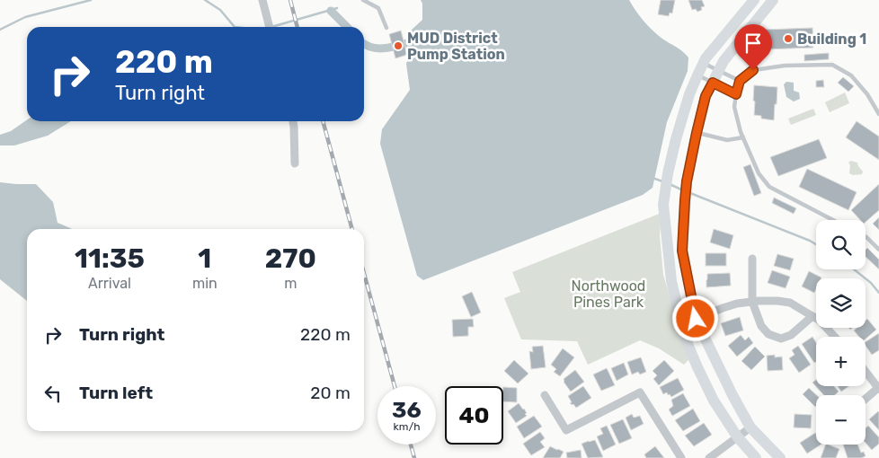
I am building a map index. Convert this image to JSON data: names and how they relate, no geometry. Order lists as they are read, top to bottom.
{
  "parks": ["Northwood Pines Park"],
  "places": ["Building 1", "MUD District Pump Station"],
  "page": {
    "turn": ["220 m", "Turn right"],
    "map_buttons": ["+", "−"],
    "eta": [
      "11:35",
      "Arrival",
      "1",
      "min",
      "270",
      "m"
    ],
    "list": [
      {
        "name": "Turn right",
        "value": "220 m"
      },
      {
        "name": "Turn left",
        "value": "20 m"
      }
    ],
    "speed": "36 km/h",
    "limit": "40"
  }
}
